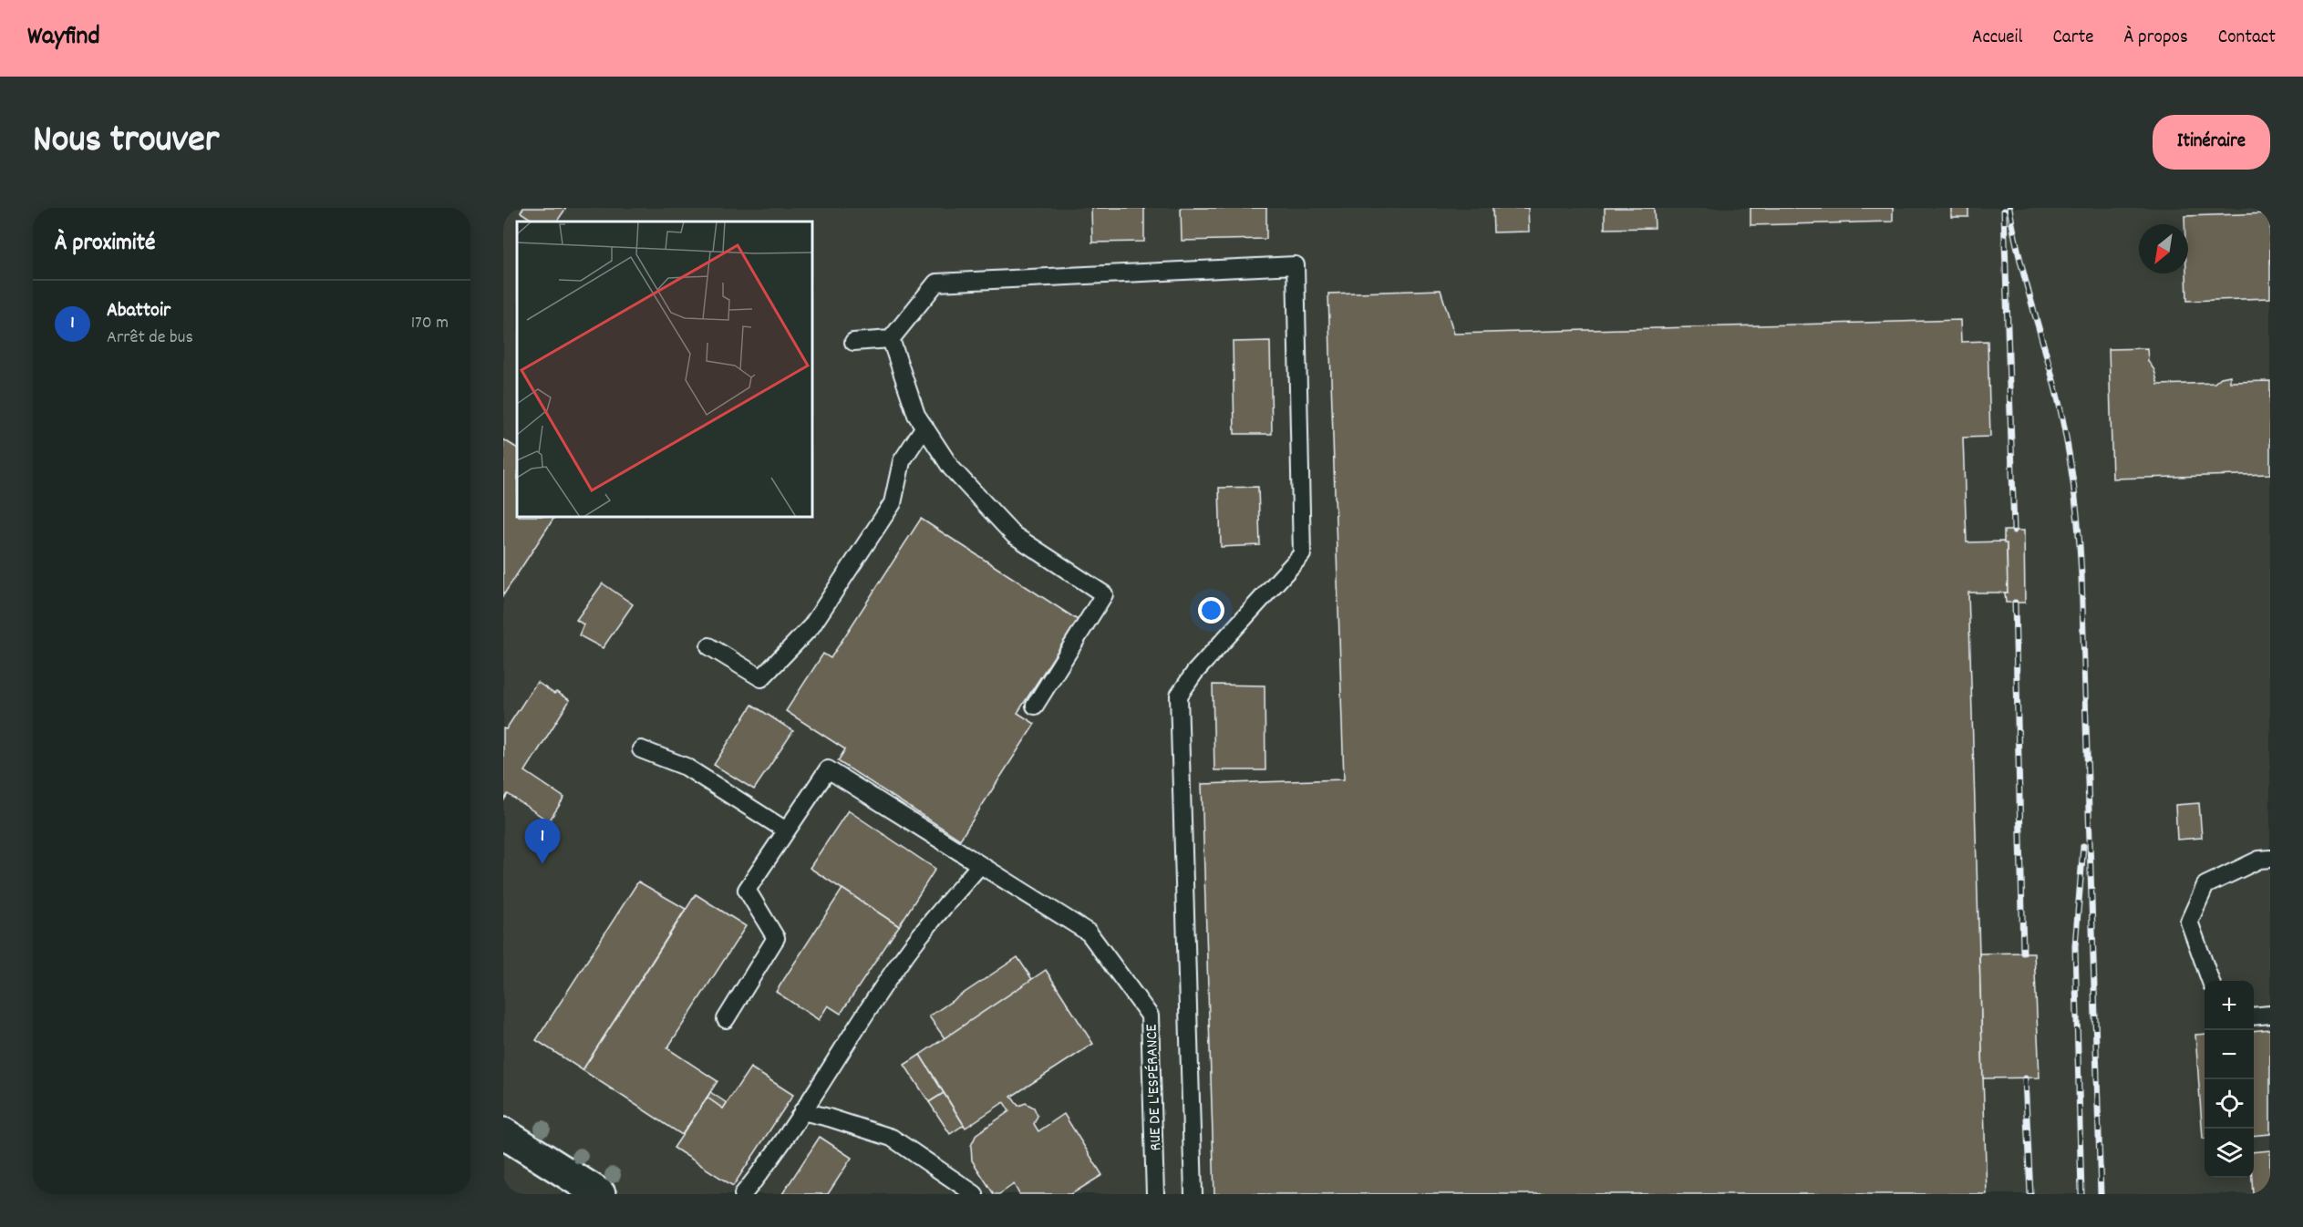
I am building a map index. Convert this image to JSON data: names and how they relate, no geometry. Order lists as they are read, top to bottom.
{
  "streets": {
    "lane": ["RUE DE L'ESPÉRANCE"]
  },
  "north": "bottom left",
  "page": {
    "header": "Wayfind",
    "nav": [
      "Accueil",
      "Carte",
      "À propos",
      "Contact"
    ],
    "title": "Nous trouver",
    "buttons": "Itinéraire",
    "heading": "À proximité",
    "list": [
      {
        "mark": "1",
        "name": "Abattoir",
        "note": "Arrêt de bus",
        "value": "170 m"
      }
    ],
    "pins": "1",
    "map_buttons": ["+", "−"]
  }
}
